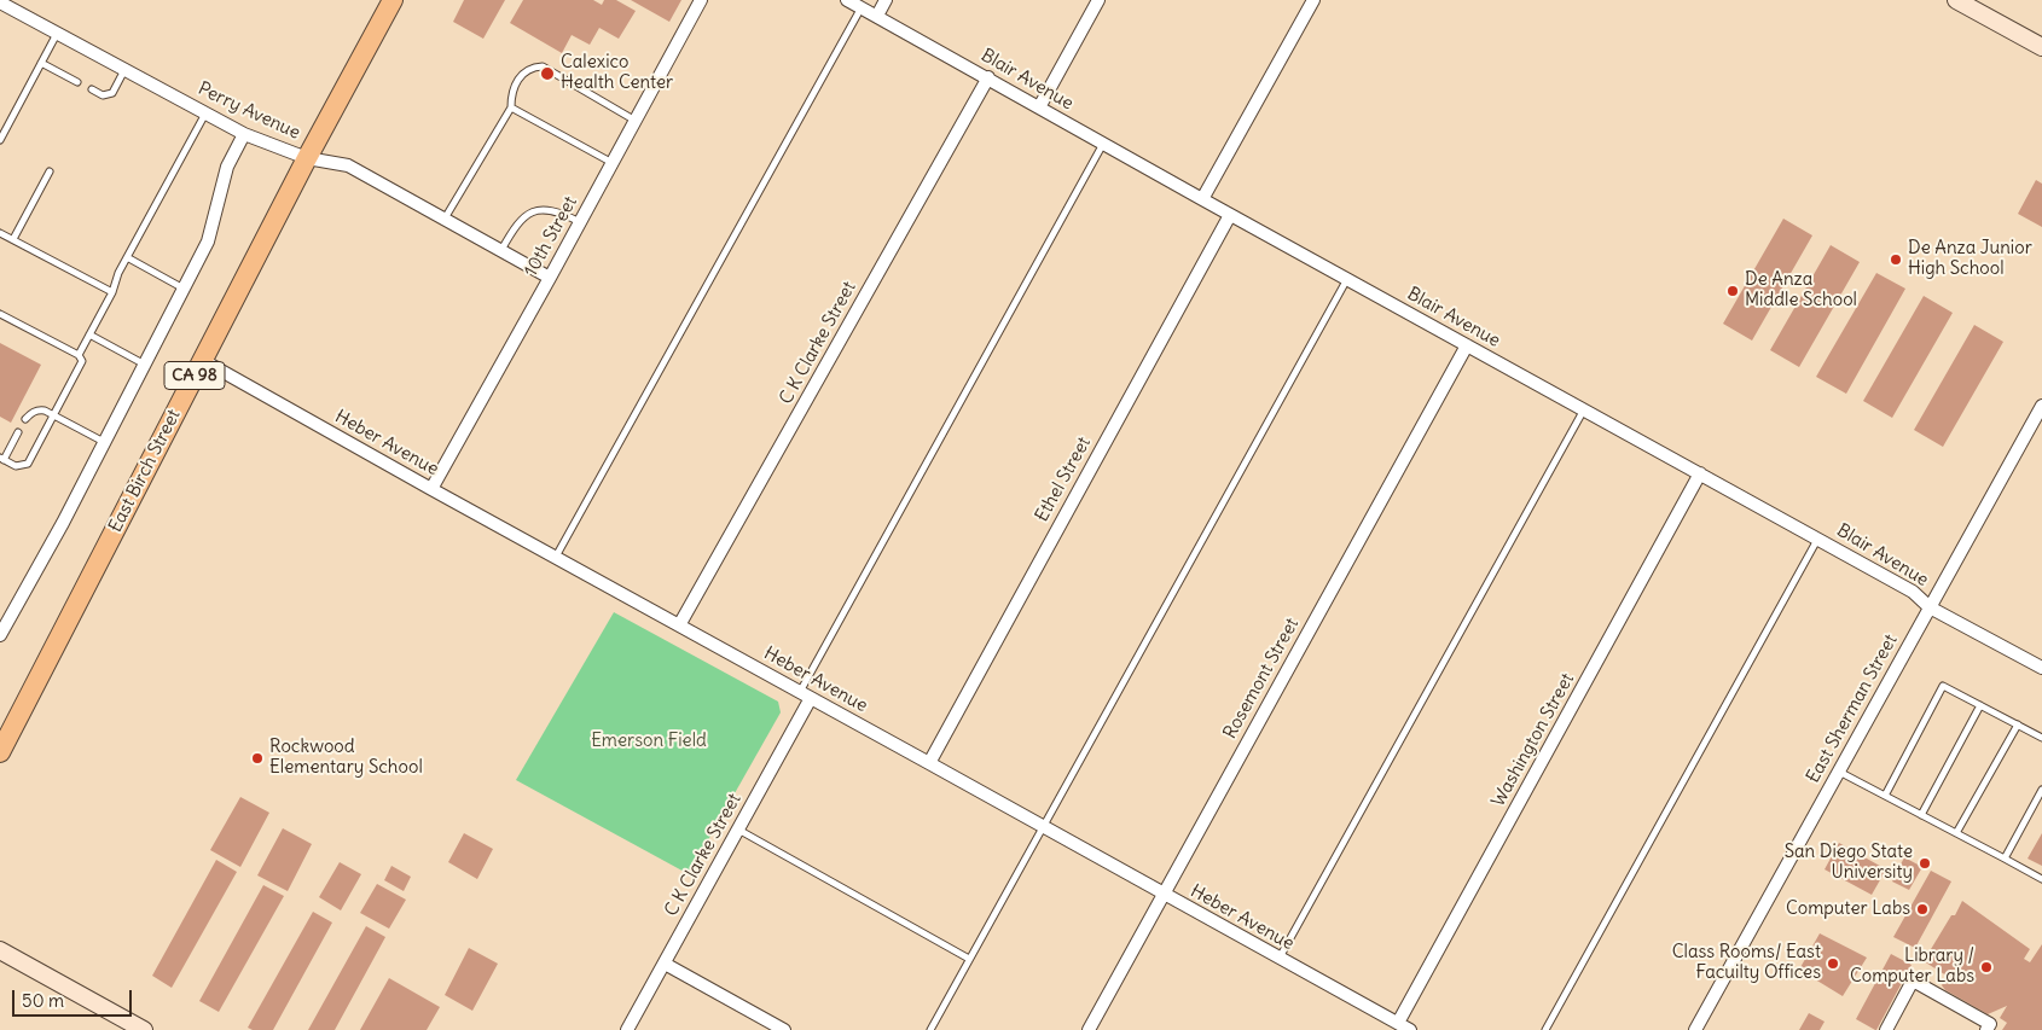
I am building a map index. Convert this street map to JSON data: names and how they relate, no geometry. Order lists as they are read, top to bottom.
{
  "streets": {
    "main road": ["CA 98", "East Birch Street"],
    "street": [
      "Blair Avenue",
      "Perry Avenue",
      "10th Street",
      "C K Clarke Street",
      "Heber Avenue",
      "Ethel Street",
      "Rosemont Street",
      "East Sherman Street",
      "Washington Street"
    ]
  },
  "crossings": [
    ["Blair Avenue", "C K Clarke Street"],
    ["Blair Avenue", "Ethel Street"],
    ["Blair Avenue", "Rosemont Street"],
    ["Blair Avenue", "East Sherman Street"],
    ["Blair Avenue", "Washington Street"],
    ["Perry Avenue", "10th Street"],
    ["Perry Avenue", "East Birch Street"],
    ["10th Street", "Heber Avenue"],
    ["C K Clarke Street", "Heber Avenue"],
    ["Heber Avenue", "East Birch Street"],
    ["Heber Avenue", "Ethel Street"],
    ["Heber Avenue", "Rosemont Street"],
    ["Heber Avenue", "Washington Street"]
  ],
  "parks": ["Emerson Field"],
  "places": [
    "Calexico Health Center",
    "De Anza Junior High School",
    "De Anza Middle School",
    "Rockwood Elementary School",
    "San Diego State University",
    "Computer Labs",
    "Class Rooms/ East Facuilty Offices",
    "Library / Computer Labs"
  ],
  "scale_bar": "50 m"
}
